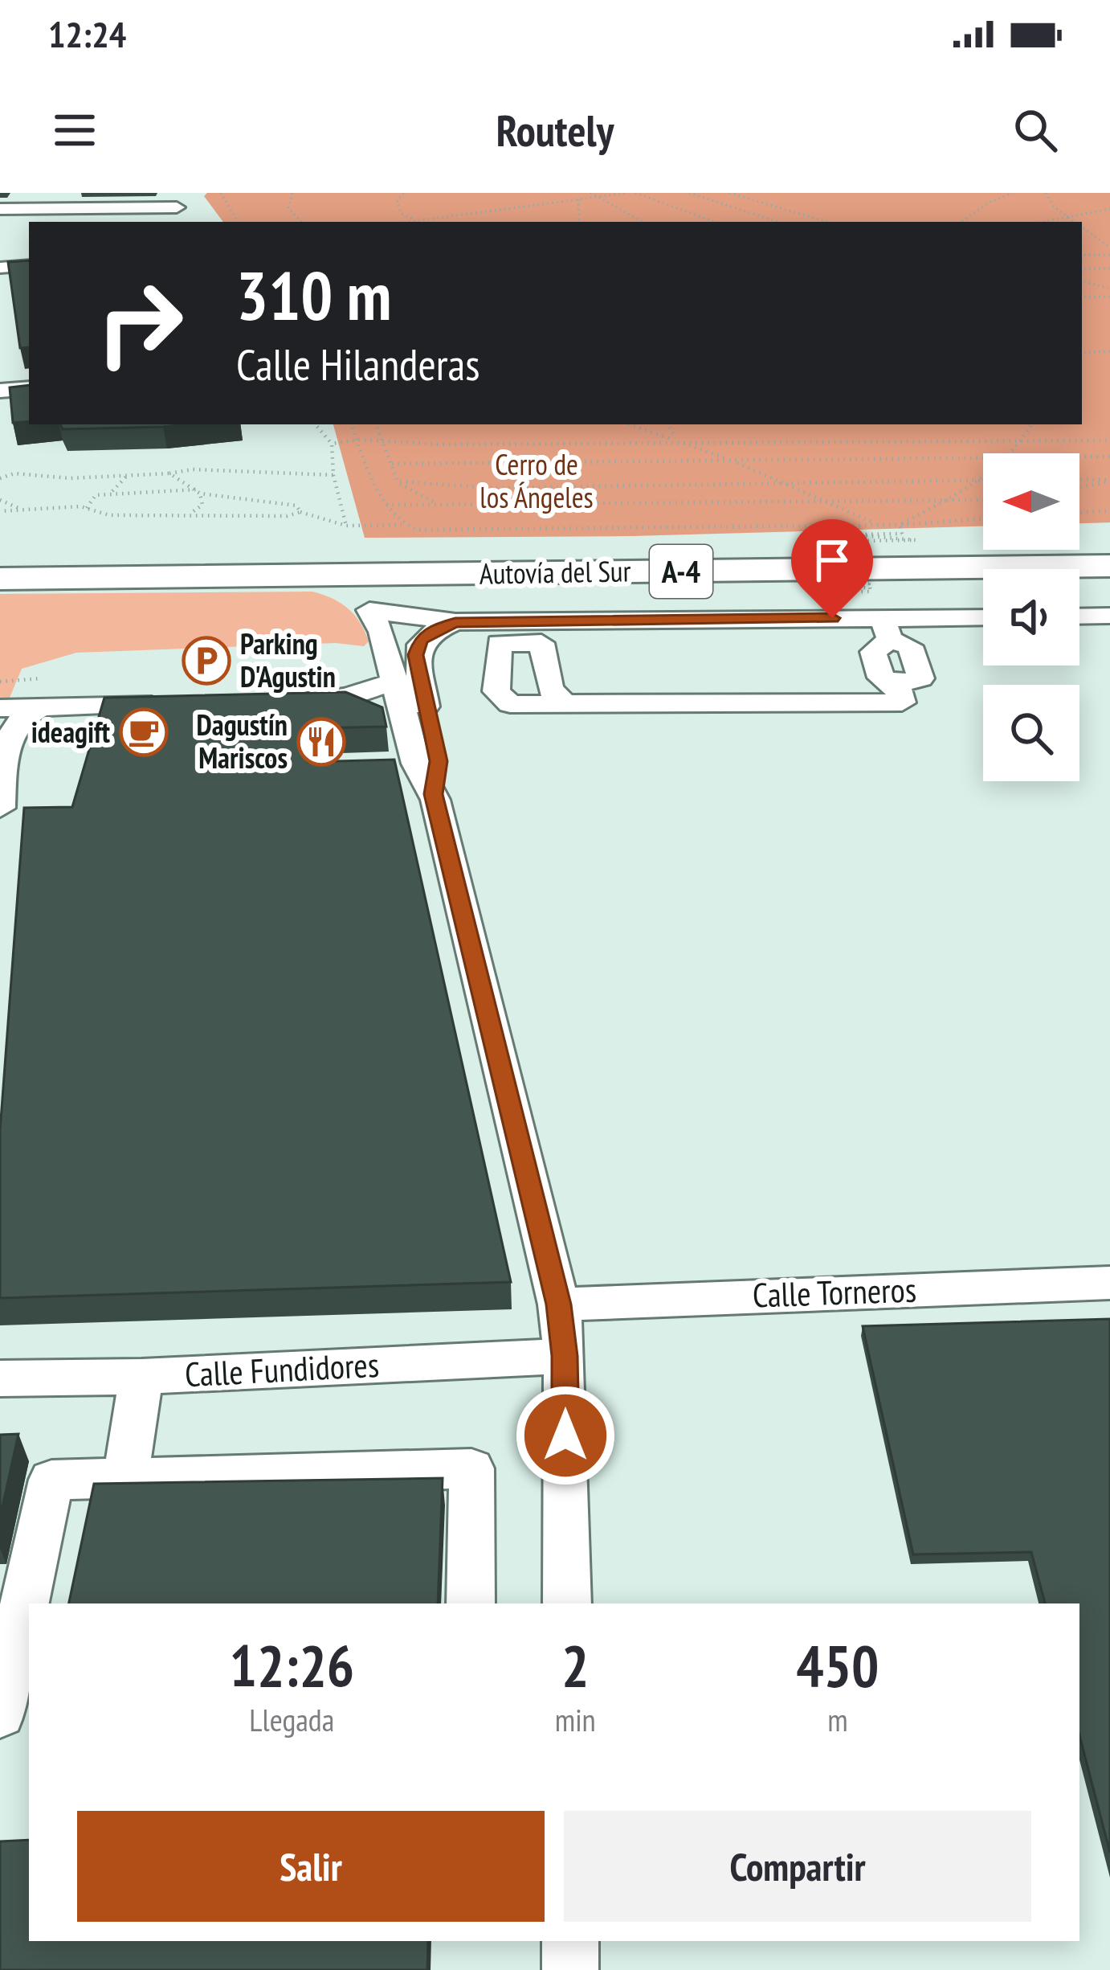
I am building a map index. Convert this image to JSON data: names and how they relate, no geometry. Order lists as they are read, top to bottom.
{
  "streets": {
    "highway": ["A-4", "Autovía del Sur"],
    "street": ["Calle Torneros", "Calle Fundidores"]
  },
  "parks": ["Cerro de los Ángeles"],
  "places": {
    "parking": ["Parking D'Agustin"],
    "cafe": ["ideagift"],
    "restaurant": ["Dagustín Mariscos"]
  },
  "north": "left",
  "page": {
    "status": "12:24",
    "header": "Routely",
    "turn": ["310 m", "Calle Hilanderas"],
    "eta": [
      "12:26",
      "Llegada",
      "2",
      "min",
      "450",
      "m"
    ],
    "buttons": ["Salir", "Compartir"]
  }
}
